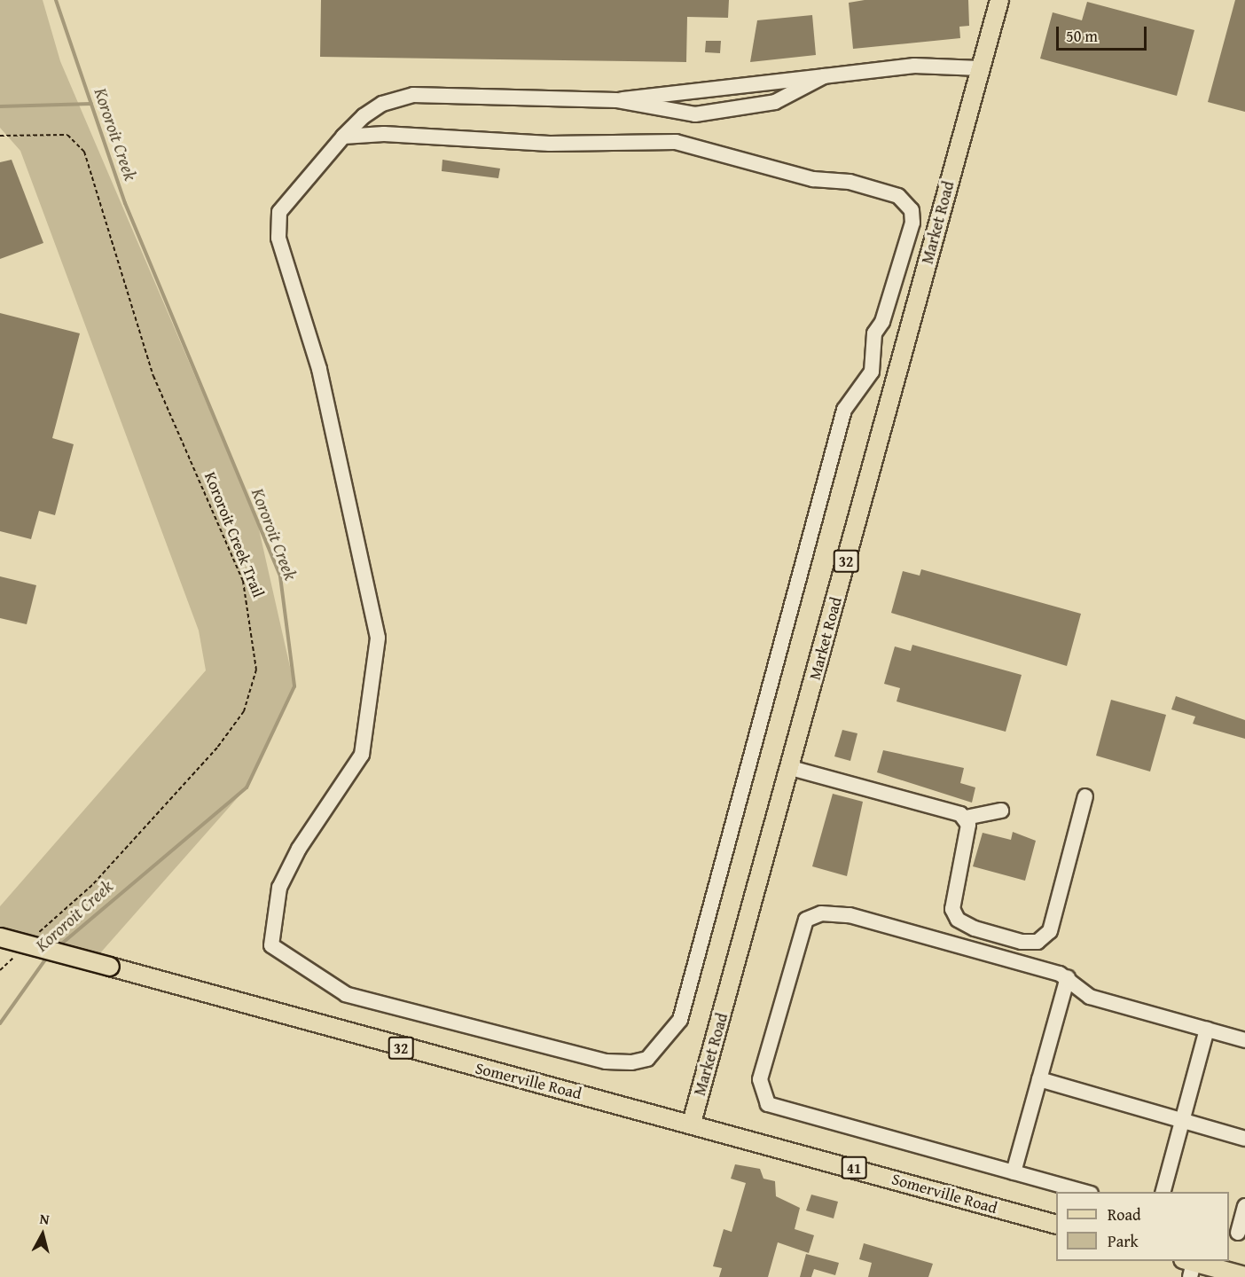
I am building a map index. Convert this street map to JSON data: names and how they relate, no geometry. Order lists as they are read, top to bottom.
{
  "streets": {
    "main road": [
      "Market Road",
      "32",
      "Somerville Road",
      "41"
    ],
    "path": ["Kororoit Creek Trail"]
  },
  "crossings": [
    ["Market Road", "Somerville Road"]
  ],
  "water": ["Kororoit Creek"],
  "legend": ["Road", "Park"],
  "scale_bar": "50 m",
  "north": "top"
}
